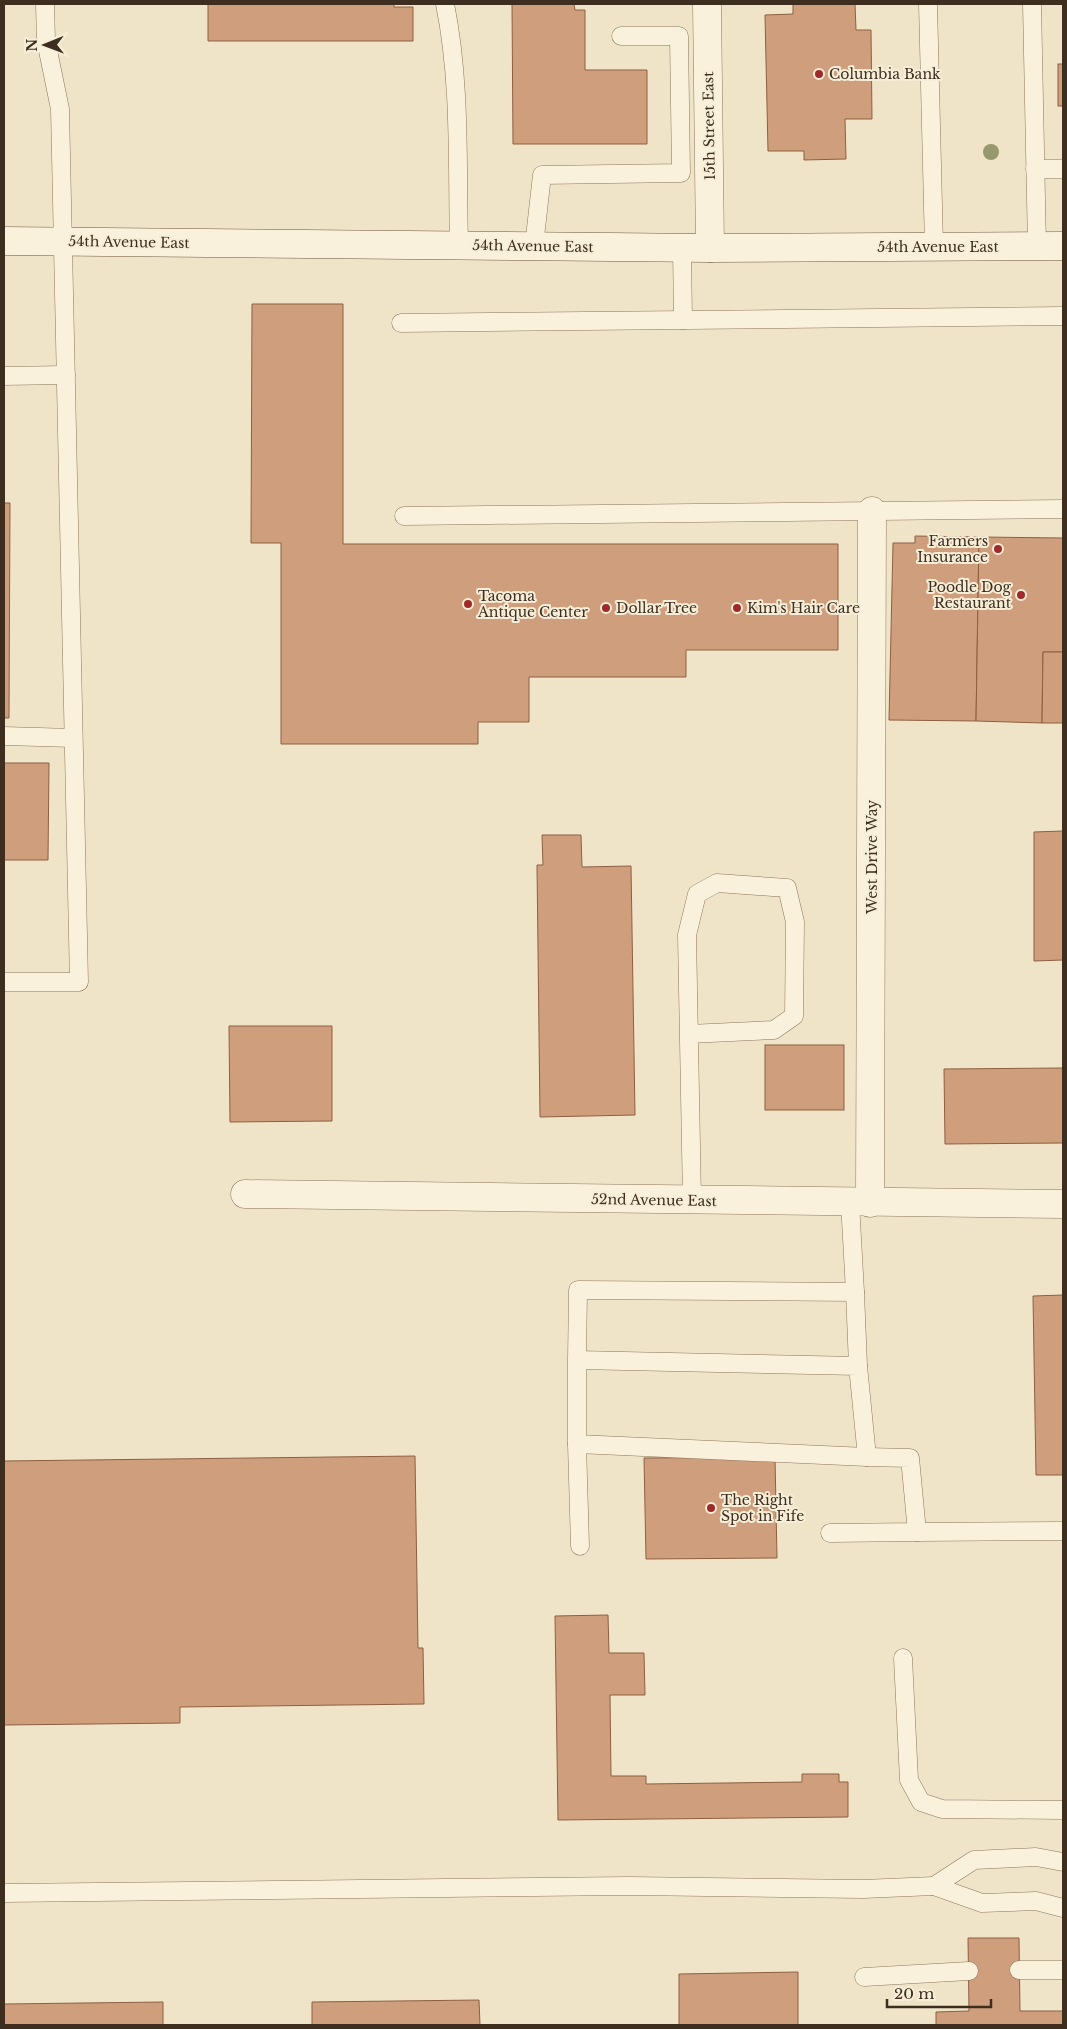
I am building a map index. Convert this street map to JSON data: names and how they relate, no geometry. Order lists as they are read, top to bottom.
{
  "streets": {
    "street": [
      "15th Street East",
      "54th Avenue East",
      "West Drive Way",
      "52nd Avenue East"
    ]
  },
  "crossings": [
    ["15th Street East", "54th Avenue East"],
    ["West Drive Way", "52nd Avenue East"]
  ],
  "places": [
    "Columbia Bank",
    "Farmers Insurance",
    "Poodle Dog Restaurant",
    "Tacoma Antique Center",
    "Dollar Tree",
    "Kim's Hair Care",
    "The Right Spot in Fife"
  ],
  "scale_bar": "20 m",
  "north": "left"
}
